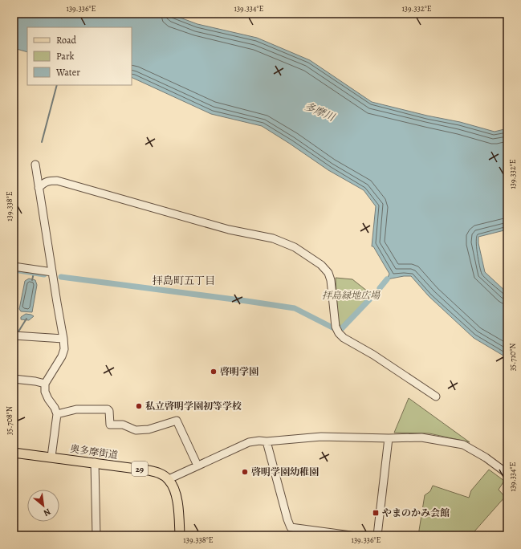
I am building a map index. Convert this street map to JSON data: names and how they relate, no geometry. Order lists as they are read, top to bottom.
{
  "streets": {
    "main road": ["奥多摩街道", "29"]
  },
  "districts": ["拝島町五丁目"],
  "water": ["多摩川"],
  "parks": ["拝島緑地広場"],
  "places": {
    "other": ["啓明学園", "私立啓明学園初等学校", "啓明学園幼稚園"],
    "transit": ["やまのかみ会館"]
  },
  "legend": ["Road", "Park", "Water"],
  "north": "bottom right",
  "coordinates": [
    "139.336°E",
    "139.334°E",
    "139.332°E",
    "139.338°E",
    "35.710°N",
    "35.708°N"
  ]
}
